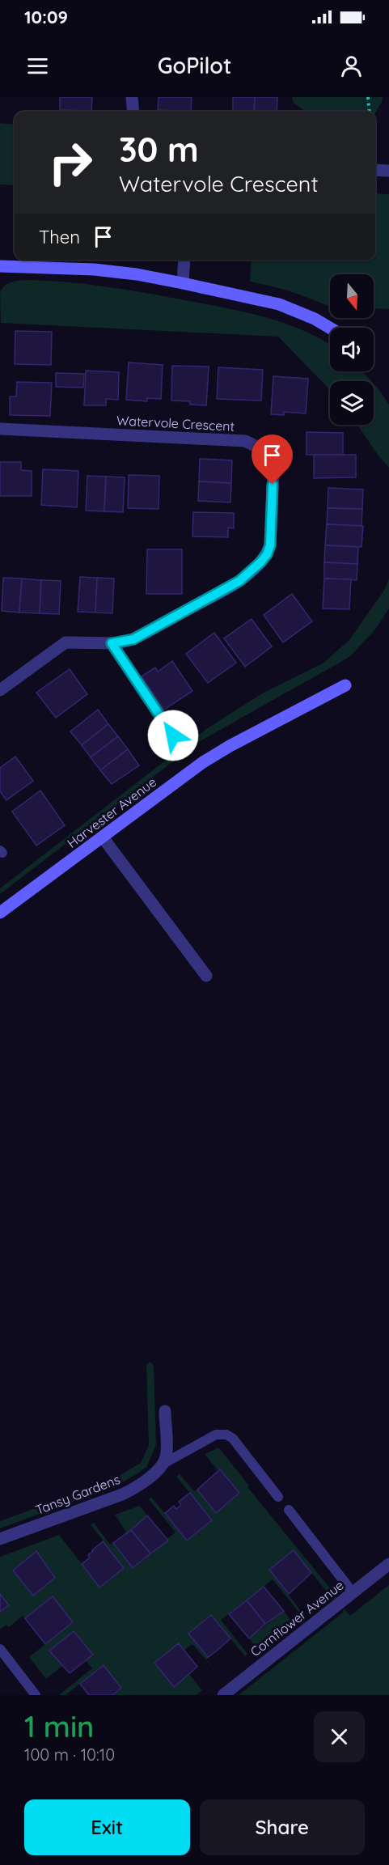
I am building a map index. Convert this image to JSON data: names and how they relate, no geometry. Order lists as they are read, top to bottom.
{
  "streets": {
    "street": [
      "Watervole Crescent",
      "Harvester Avenue",
      "Tansy Gardens",
      "Cornflower Avenue"
    ]
  },
  "north": "bottom",
  "page": {
    "status": "10:09",
    "header": "GoPilot",
    "turn": ["30 m", "Watervole Crescent"],
    "then": "Then",
    "heading": ["1 min", "100 m · 10:10"],
    "buttons": ["Exit", "Share"]
  }
}
